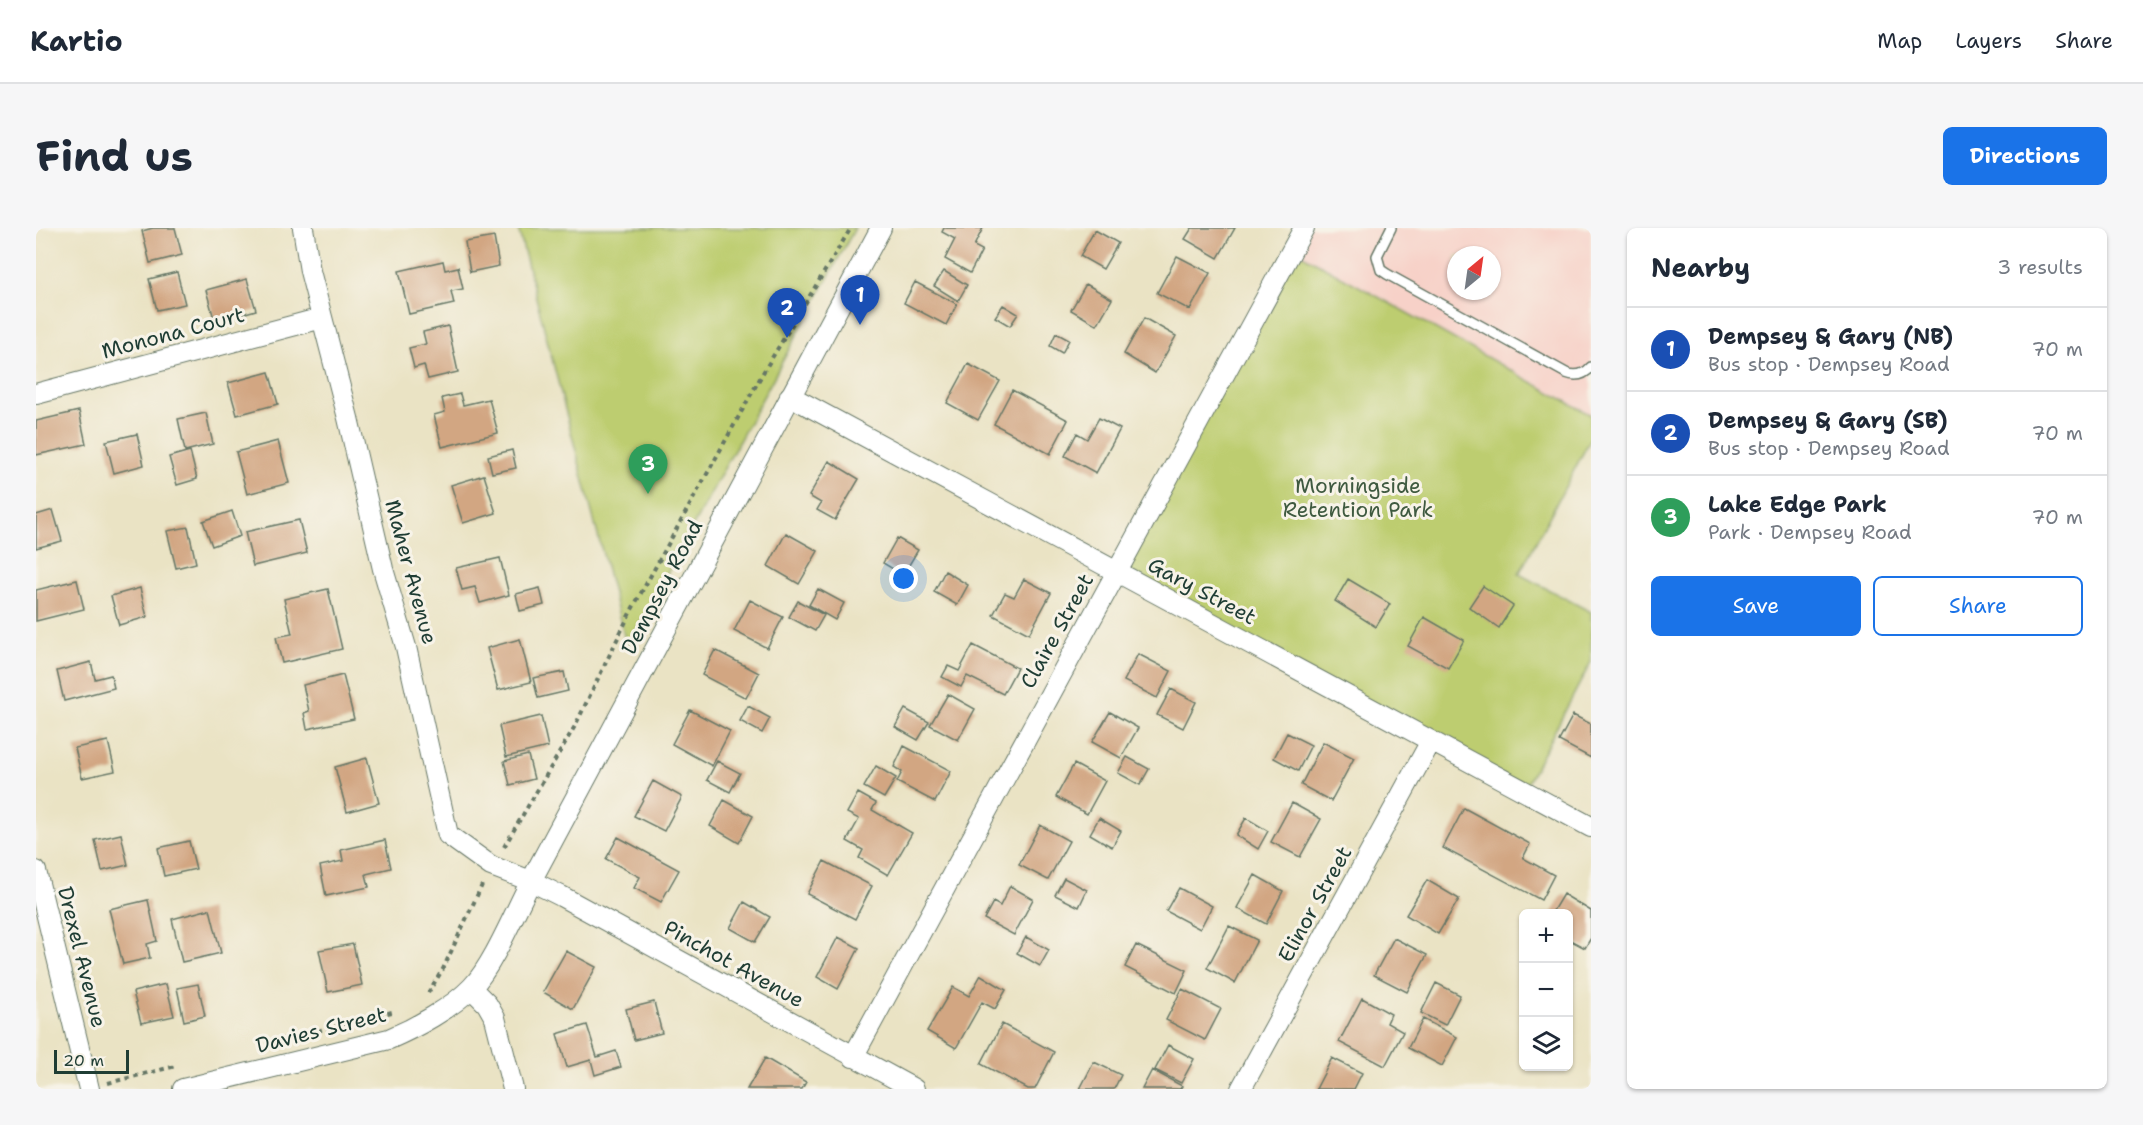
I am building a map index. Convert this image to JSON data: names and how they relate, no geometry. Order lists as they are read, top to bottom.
{
  "streets": {
    "street": [
      "Monona Court",
      "Maher Avenue",
      "Dempsey Road",
      "Gary Street",
      "Claire Street",
      "Elinor Street",
      "Drexel Avenue",
      "Pinchot Avenue",
      "Davies Street"
    ]
  },
  "crossings": [
    ["Monona Court", "Maher Avenue"],
    ["Maher Avenue", "Dempsey Road"],
    ["Maher Avenue", "Pinchot Avenue"],
    ["Dempsey Road", "Gary Street"],
    ["Dempsey Road", "Pinchot Avenue"],
    ["Dempsey Road", "Davies Street"],
    ["Gary Street", "Claire Street"],
    ["Gary Street", "Elinor Street"],
    ["Claire Street", "Pinchot Avenue"]
  ],
  "parks": ["Morningside Retention Park"],
  "scale_bar": "20 m",
  "north": "top right",
  "page": {
    "header": "Kartio",
    "nav": ["Map", "Layers", "Share"],
    "buttons": [
      "Directions",
      ["Save", "Share"]
    ],
    "title": "Find us",
    "heading": ["Nearby", "3 results"],
    "pins": ["1", "2", "3"],
    "list": [
      {
        "mark": "1",
        "name": "Dempsey & Gary (NB)",
        "note": "Bus stop · Dempsey Road",
        "value": "70 m"
      },
      {
        "mark": "2",
        "name": "Dempsey & Gary (SB)",
        "note": "Bus stop · Dempsey Road",
        "value": "70 m"
      },
      {
        "mark": "3",
        "name": "Lake Edge Park",
        "note": "Park · Dempsey Road",
        "value": "70 m"
      }
    ],
    "map_buttons": ["+", "−"],
    "scale": "20 m"
  }
}
